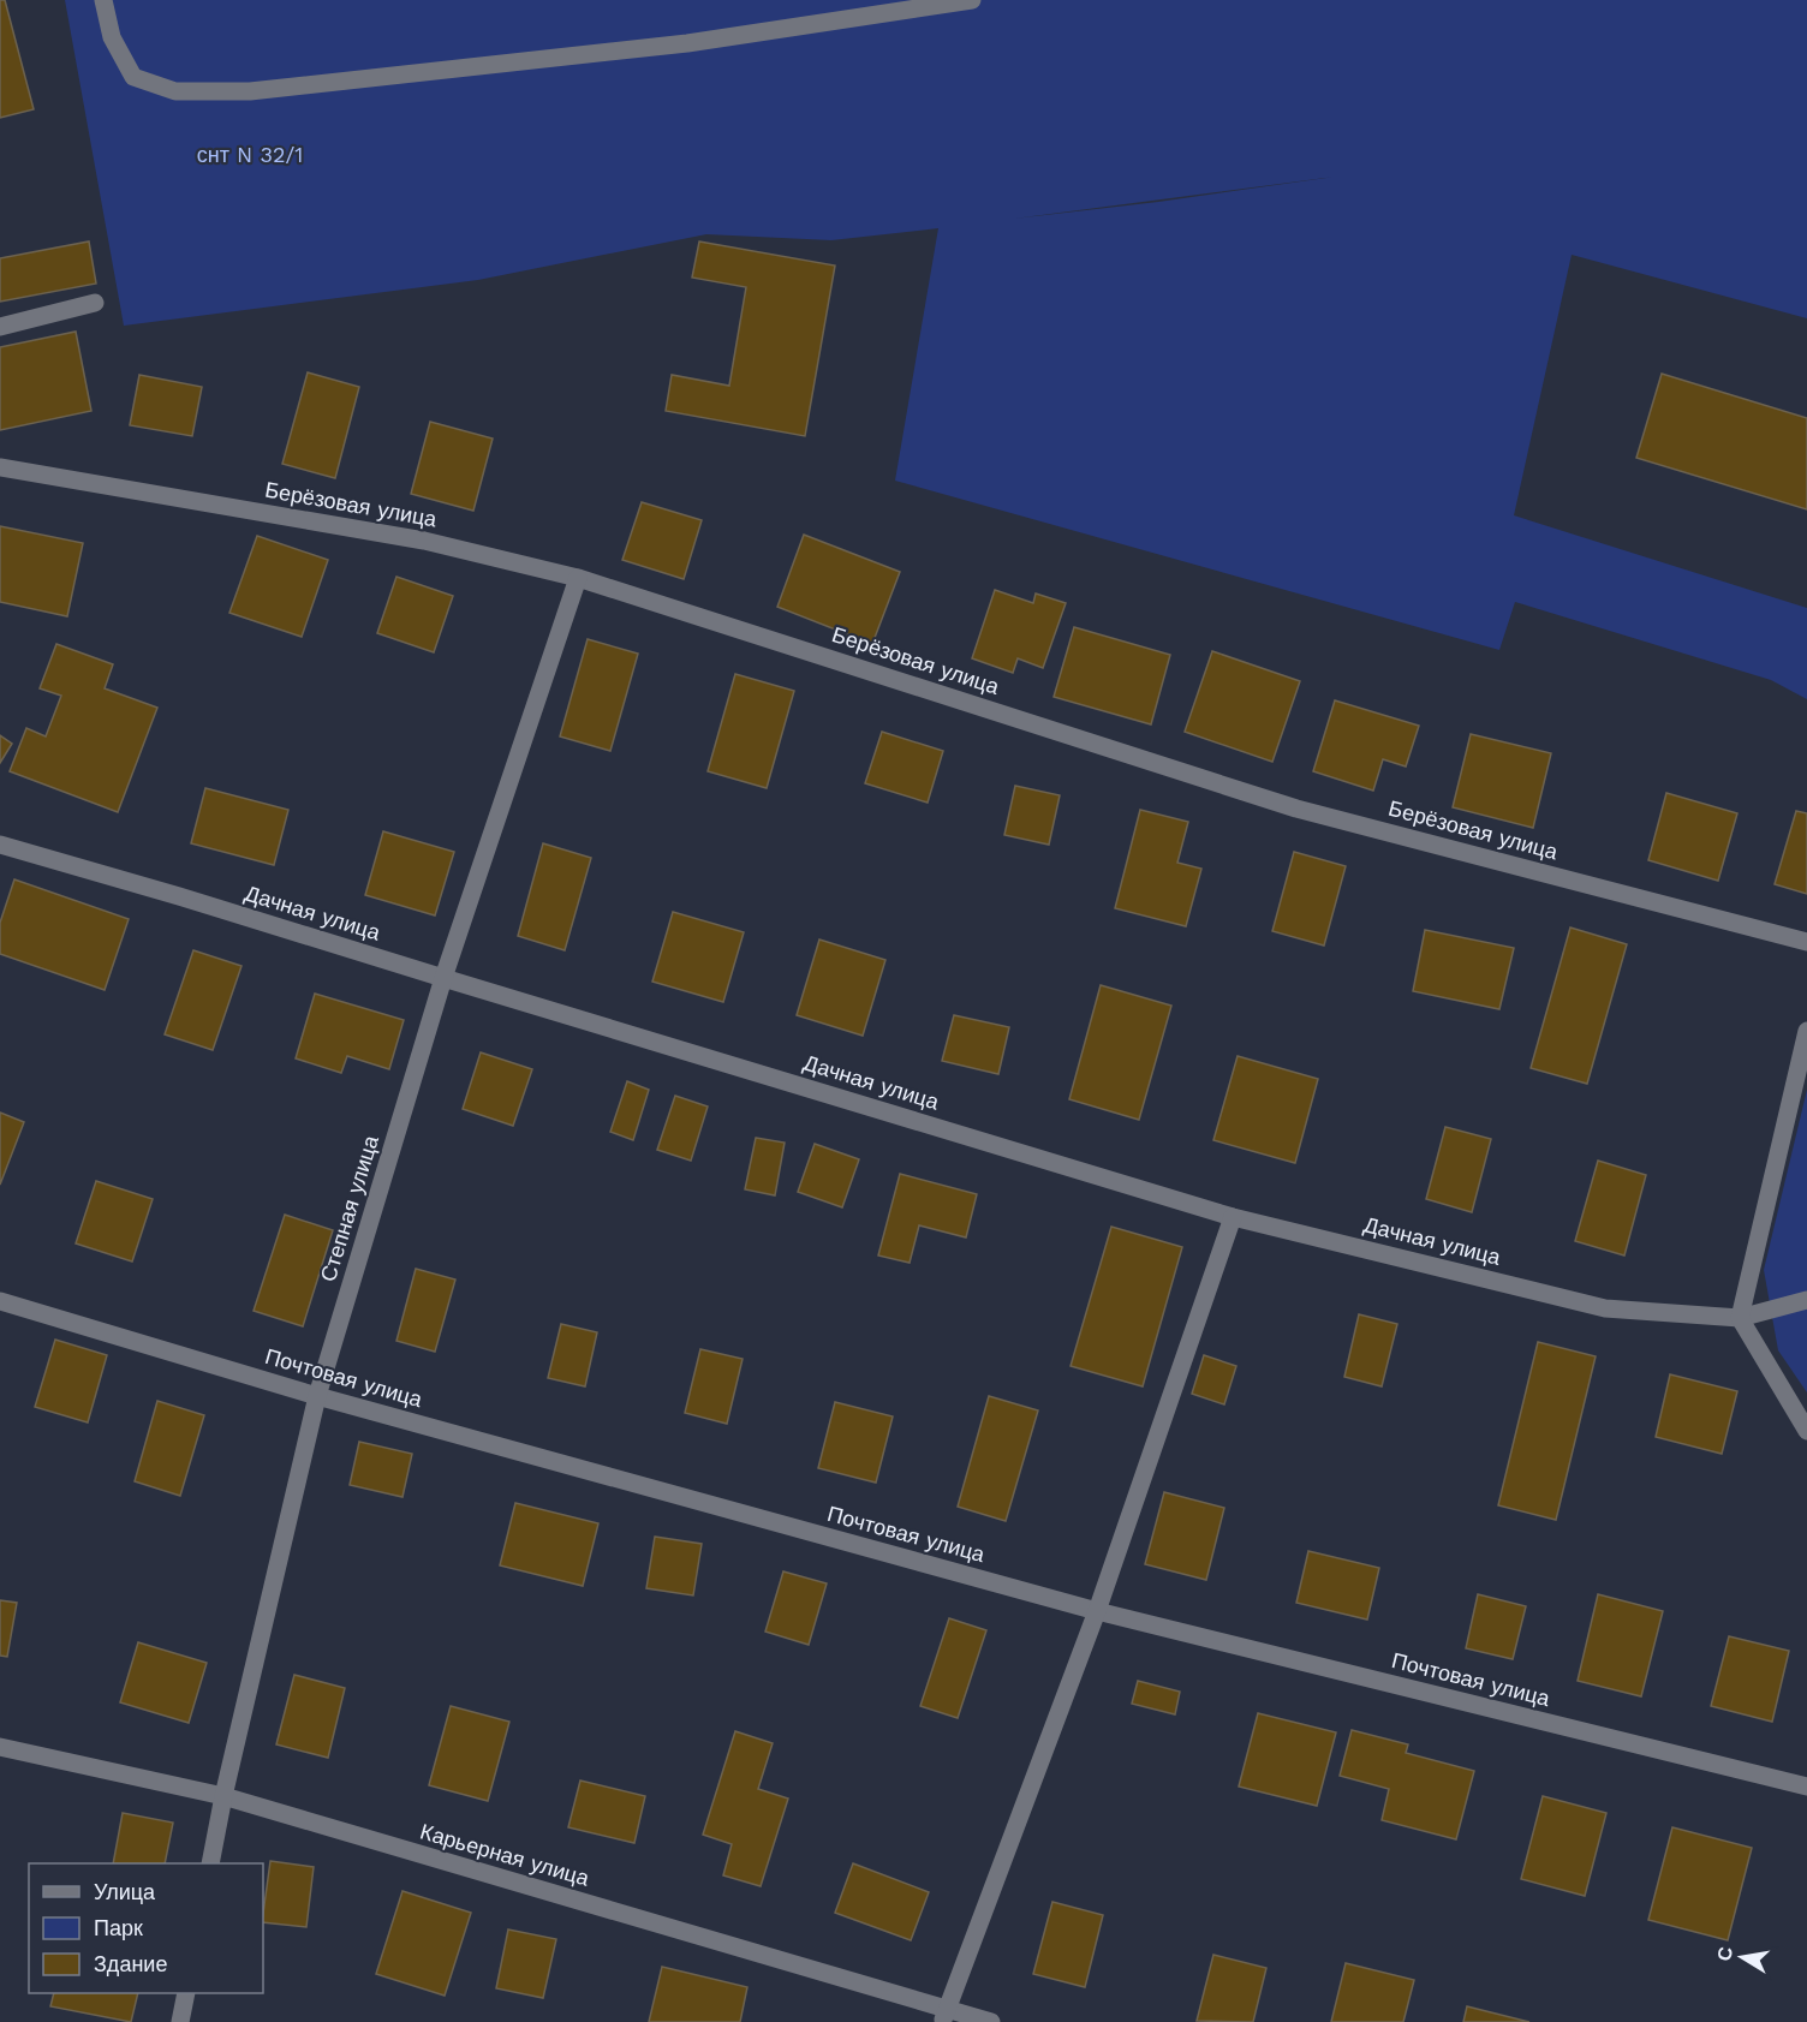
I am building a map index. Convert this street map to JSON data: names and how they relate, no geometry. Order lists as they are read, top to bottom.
{
  "streets": {
    "street": [
      "Берёзовая улица",
      "Дачная улица",
      "Степная улица",
      "Почтовая улица",
      "Карьерная улица"
    ]
  },
  "crossings": [
    ["Берёзовая улица", "Степная улица"],
    ["Дачная улица", "Степная улица"],
    ["Степная улица", "Почтовая улица"],
    ["Степная улица", "Карьерная улица"]
  ],
  "parks": ["снт N 32/1"],
  "legend": ["Улица", "Парк", "Здание"],
  "north": "left"
}
